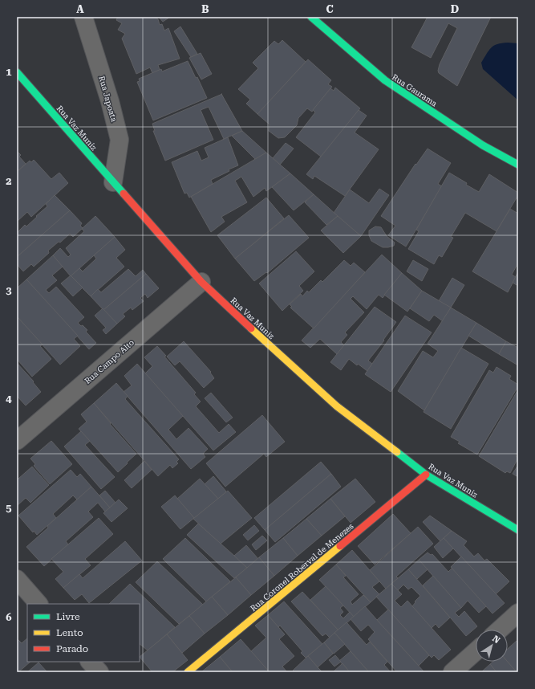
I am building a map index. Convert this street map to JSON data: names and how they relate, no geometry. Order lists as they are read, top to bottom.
{
  "streets": {
    "street": [
      "Rua Gaurama",
      "Rua Japoata",
      "Rua Vaz Muniz",
      "Rua Campo Alto",
      "Rua Coronel Roberval de Menezes"
    ]
  },
  "crossings": [
    ["Rua Japoata", "Rua Vaz Muniz"],
    ["Rua Vaz Muniz", "Rua Campo Alto"],
    ["Rua Vaz Muniz", "Rua Coronel Roberval de Menezes"]
  ],
  "legend": ["Livre", "Lento", "Parado"],
  "north": "top right",
  "grid": {
    "columns": [
      "A",
      "B",
      "C",
      "D"
    ],
    "rows": [
      "1",
      "2",
      "3",
      "4",
      "5",
      "6"
    ]
  }
}
